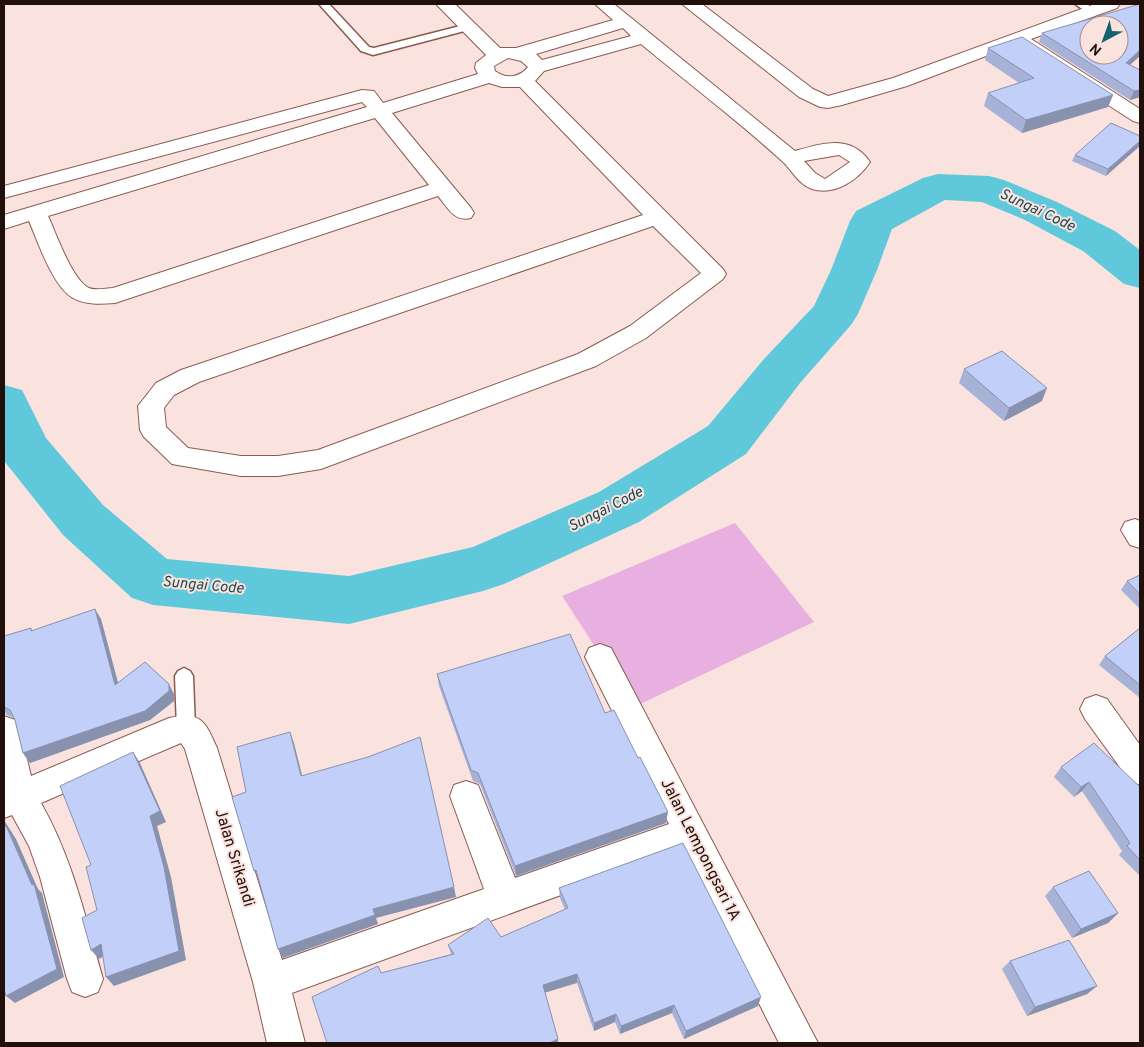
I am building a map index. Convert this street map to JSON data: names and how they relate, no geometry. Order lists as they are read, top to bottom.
{
  "streets": {
    "street": ["Jalan Lempongsari 1A", "Jalan Srikandi"]
  },
  "water": ["Sungai Code"],
  "north": "bottom left"
}
